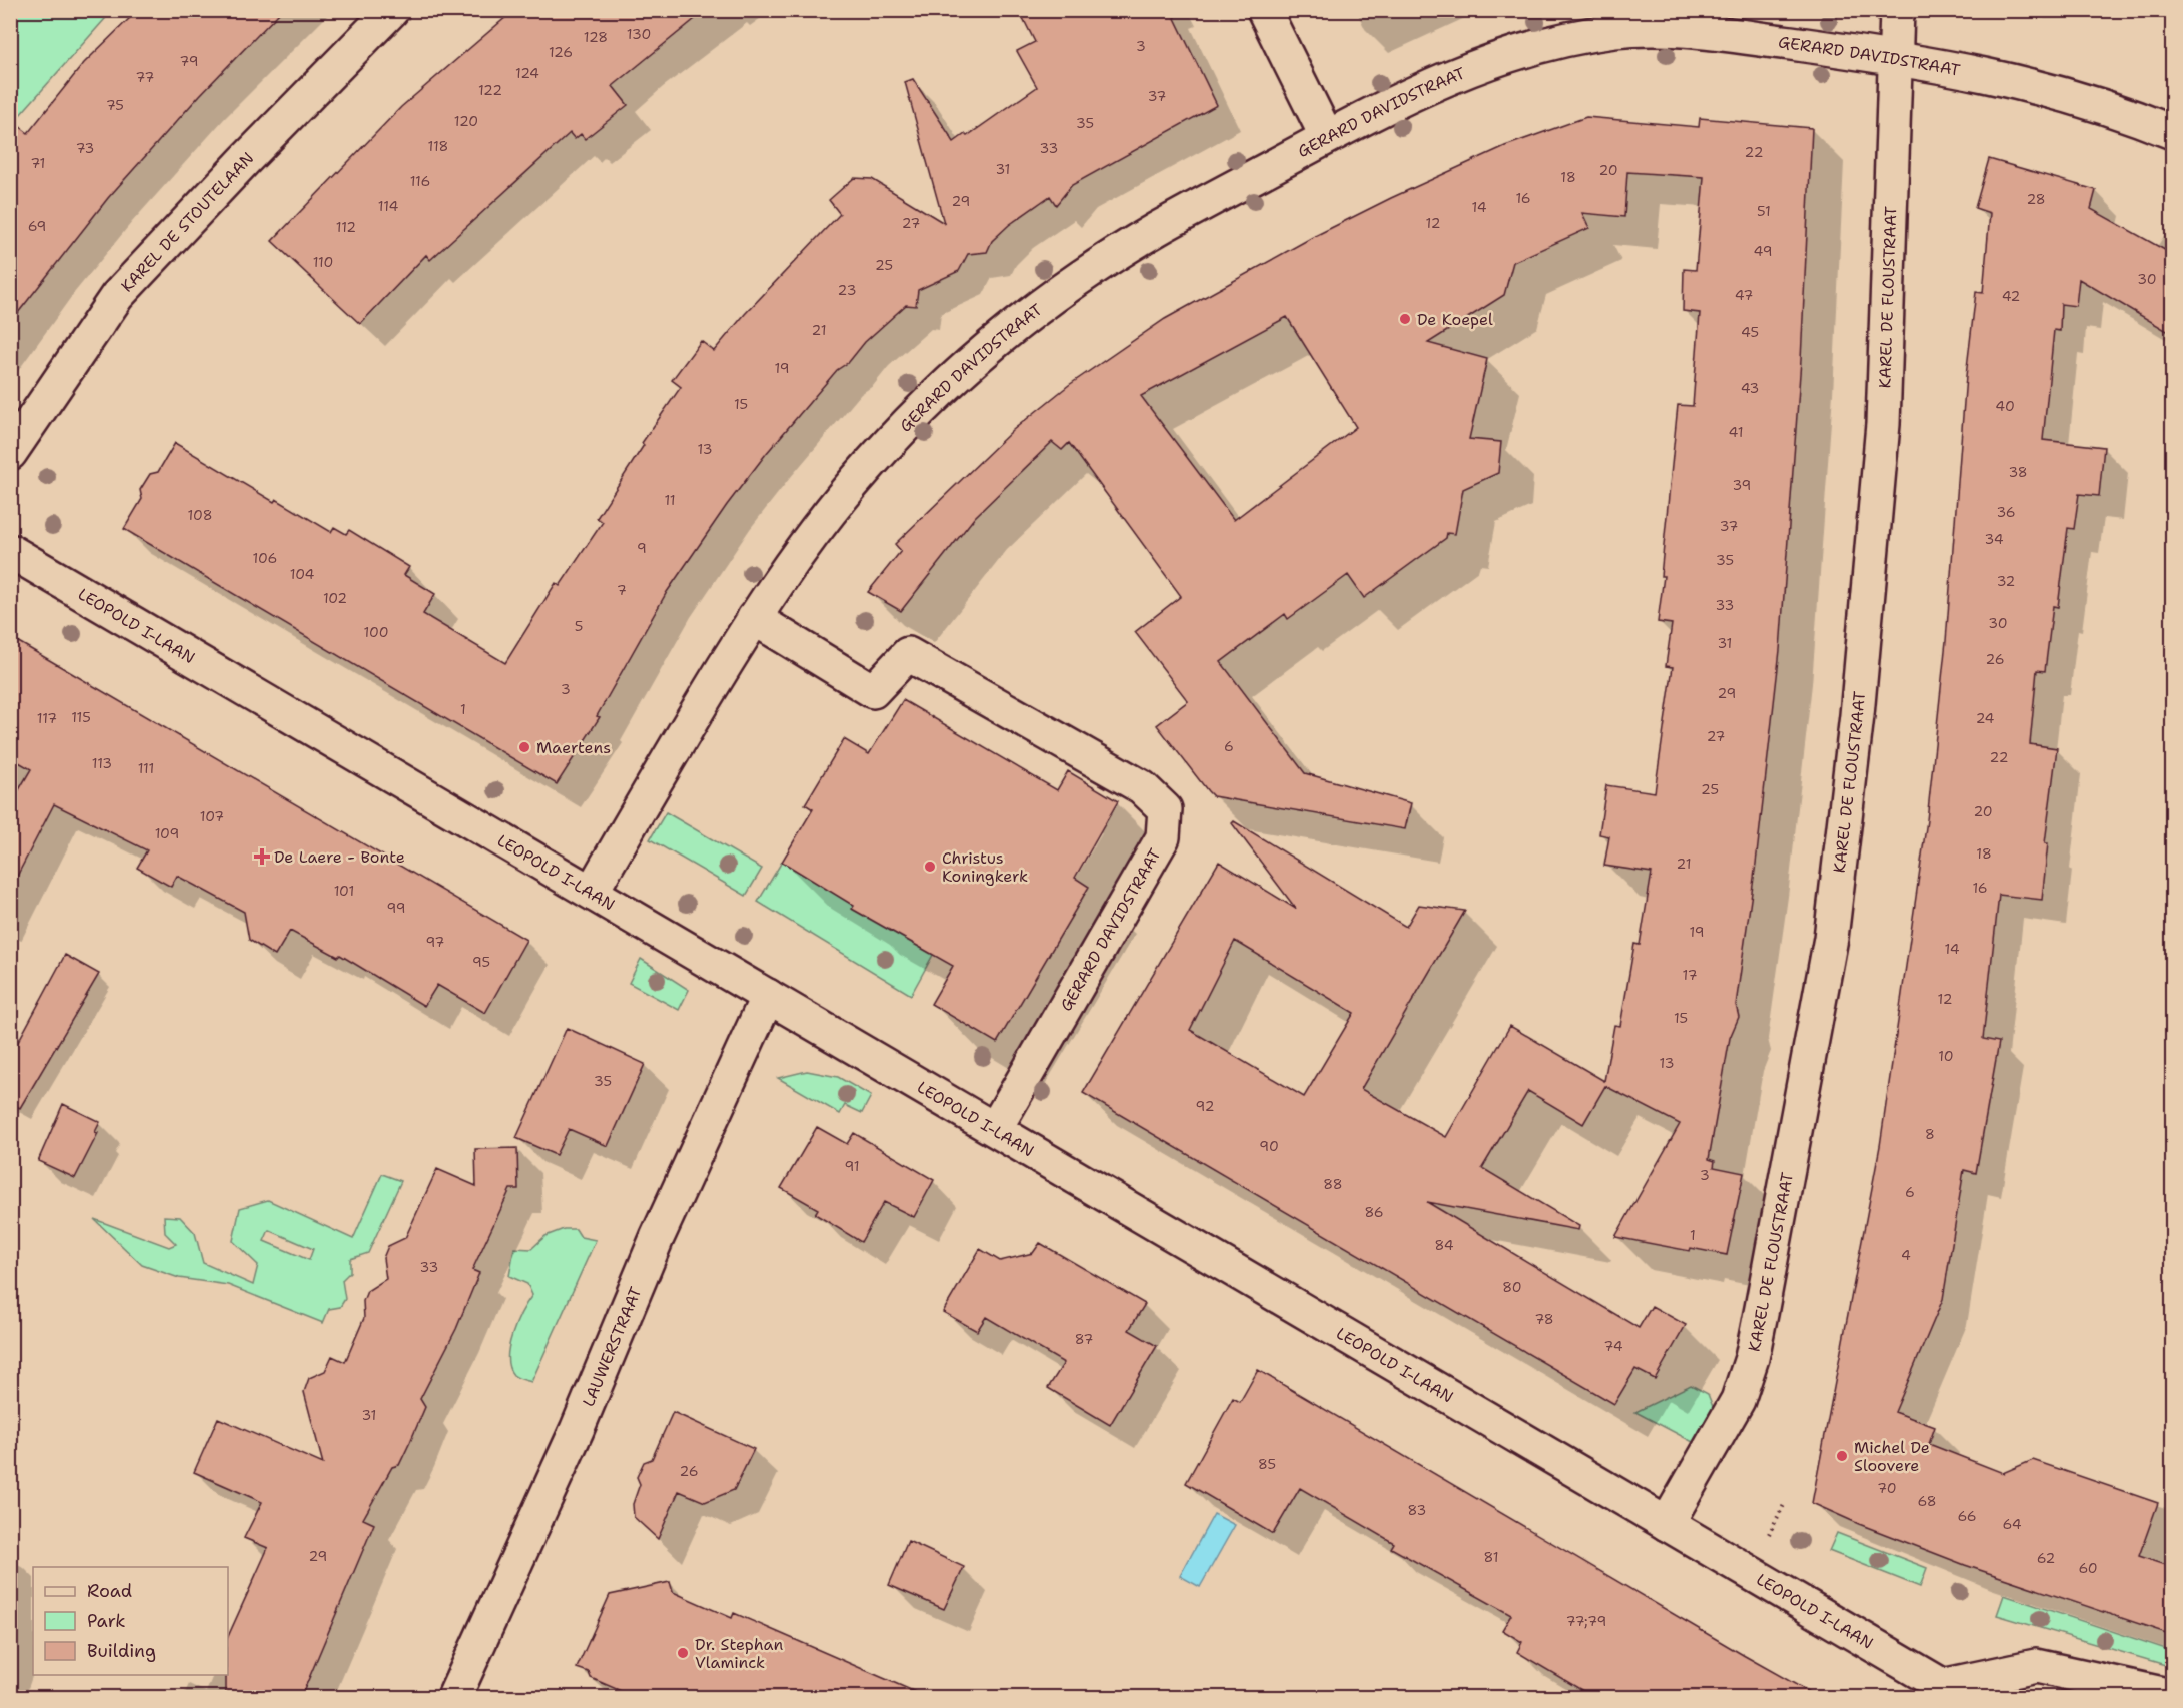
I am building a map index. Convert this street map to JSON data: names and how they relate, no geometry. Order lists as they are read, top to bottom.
{
  "streets": {
    "street": [
      "GERARD DAVIDSTRAAT",
      "KAREL DE STOUTELAAN",
      "KAREL DE FLOUSTRAAT",
      "LEOPOLD I-LAAN",
      "LAUWERSTRAAT"
    ]
  },
  "crossings": [
    ["GERARD DAVIDSTRAAT", "KAREL DE FLOUSTRAAT"],
    ["GERARD DAVIDSTRAAT", "LEOPOLD I-LAAN"],
    ["KAREL DE FLOUSTRAAT", "LEOPOLD I-LAAN"],
    ["LEOPOLD I-LAAN", "LAUWERSTRAAT"]
  ],
  "places": {
    "other": [
      "De Koepel",
      "Maertens",
      "Christus Koningkerk",
      "Michel De Sloovere",
      "Dr. Stephan Vlaminck"
    ],
    "health": ["De Laere - Bonte"]
  },
  "house_numbers": [
    "130",
    "128",
    "3",
    "126",
    "79",
    "124",
    "77",
    "122",
    "37",
    "75",
    "120",
    "35",
    "118",
    "73",
    "33",
    "22",
    "71",
    "31",
    "20",
    "18",
    "116",
    "16",
    "28",
    "29",
    "114",
    "14",
    "51",
    "27",
    "12",
    "69",
    "112",
    "49",
    "110",
    "25",
    "30",
    "23",
    "47",
    "42",
    "21",
    "45",
    "19",
    "43",
    "15",
    "40",
    "41",
    "13",
    "38",
    "39",
    "11",
    "36",
    "108",
    "37",
    "34",
    "9",
    "106",
    "35",
    "104",
    "32",
    "7",
    "102",
    "33",
    "30",
    "5",
    "100",
    "31",
    "26",
    "3",
    "29",
    "1",
    "115",
    "117",
    "24",
    "27",
    "6",
    "22",
    "113",
    "111",
    "25",
    "20",
    "107",
    "109",
    "18",
    "21",
    "16",
    "101",
    "99",
    "19",
    "97",
    "14",
    "95",
    "17",
    "12",
    "15",
    "10",
    "13",
    "35",
    "92",
    "8",
    "90",
    "91",
    "3",
    "88",
    "6",
    "86",
    "1",
    "84",
    "4",
    "33",
    "80",
    "78",
    "87",
    "74",
    "31",
    "85",
    "26",
    "70",
    "68",
    "83",
    "66",
    "64",
    "29",
    "81",
    "62",
    "60",
    "77;79"
  ],
  "legend": ["Road", "Park", "Building"]
}
